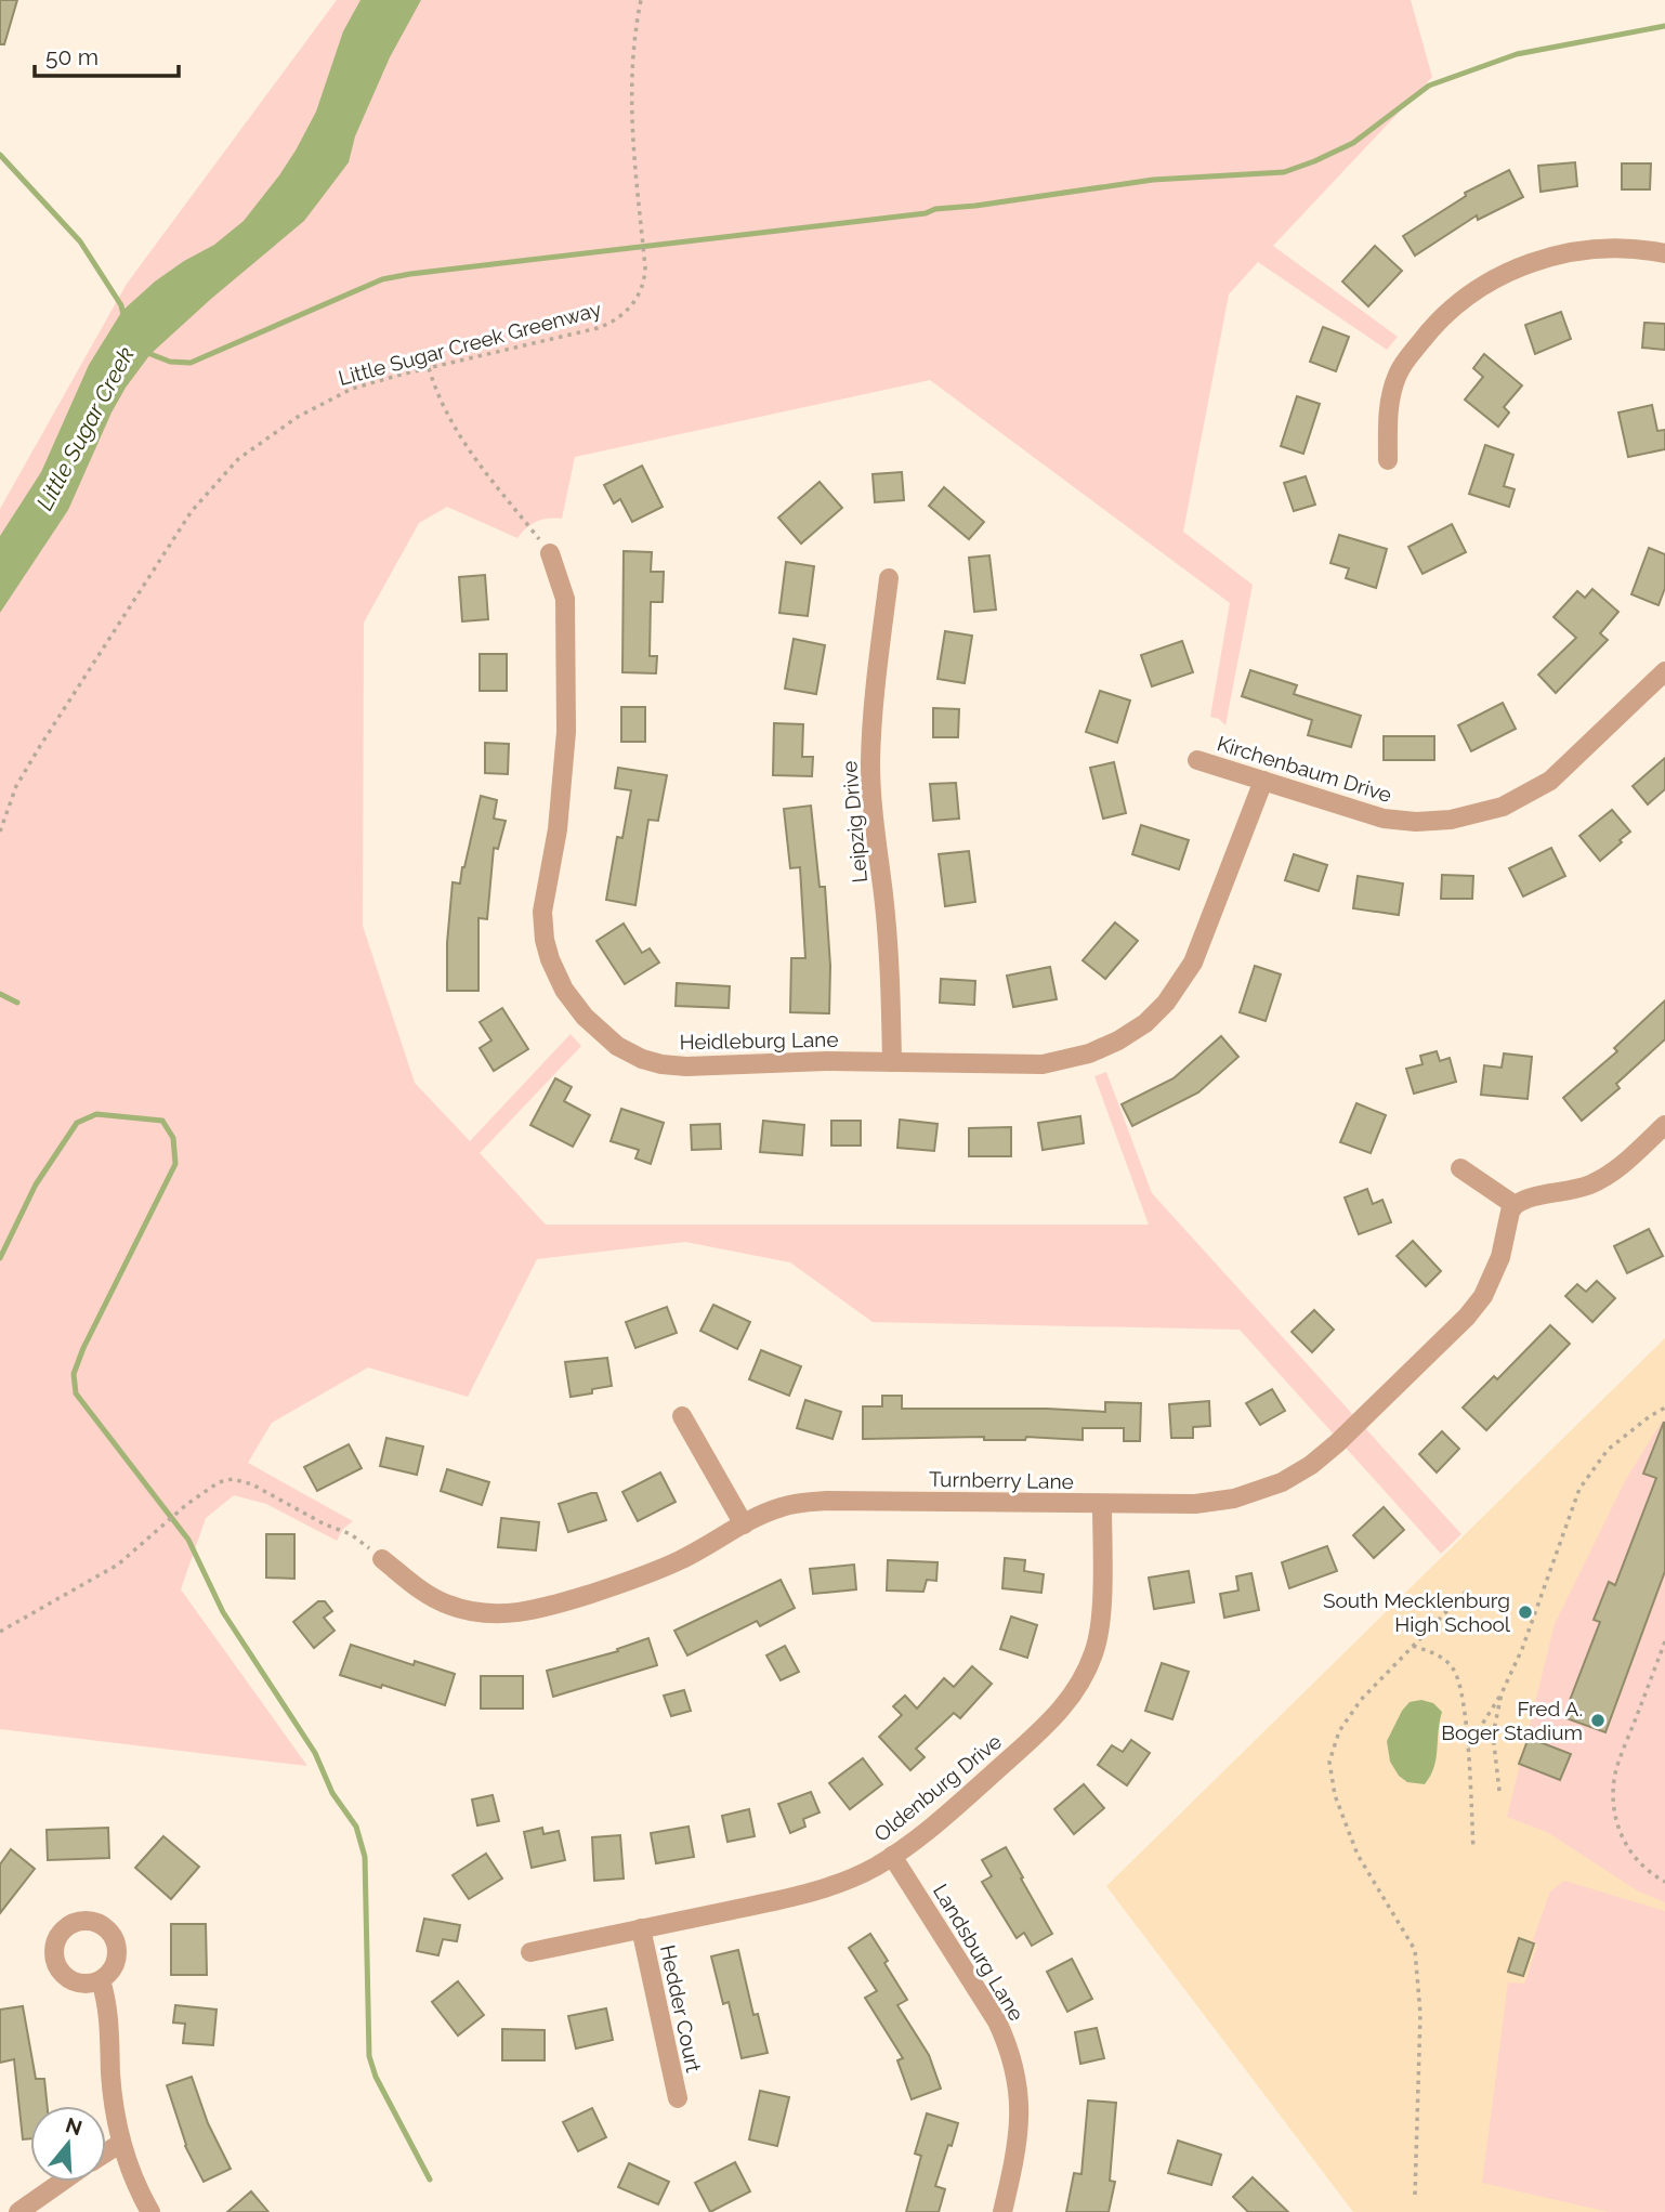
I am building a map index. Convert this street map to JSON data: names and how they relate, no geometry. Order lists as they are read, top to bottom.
{
  "streets": {
    "street": [
      "Kirchenbaum Drive",
      "Leipzig Drive",
      "Heidleburg Lane",
      "Turnberry Lane",
      "Oldenburg Drive",
      "Landsburg Lane",
      "Hedder Court"
    ],
    "path": ["Little Sugar Creek Greenway"]
  },
  "crossings": [
    ["Kirchenbaum Drive", "Heidleburg Lane"],
    ["Leipzig Drive", "Heidleburg Lane"],
    ["Turnberry Lane", "Oldenburg Drive"],
    ["Oldenburg Drive", "Landsburg Lane"],
    ["Oldenburg Drive", "Hedder Court"]
  ],
  "water": ["Little Sugar Creek"],
  "places": ["South Mecklenburg High School", "Fred A. Boger Stadium"],
  "scale_bar": "50 m",
  "north": "top"
}
